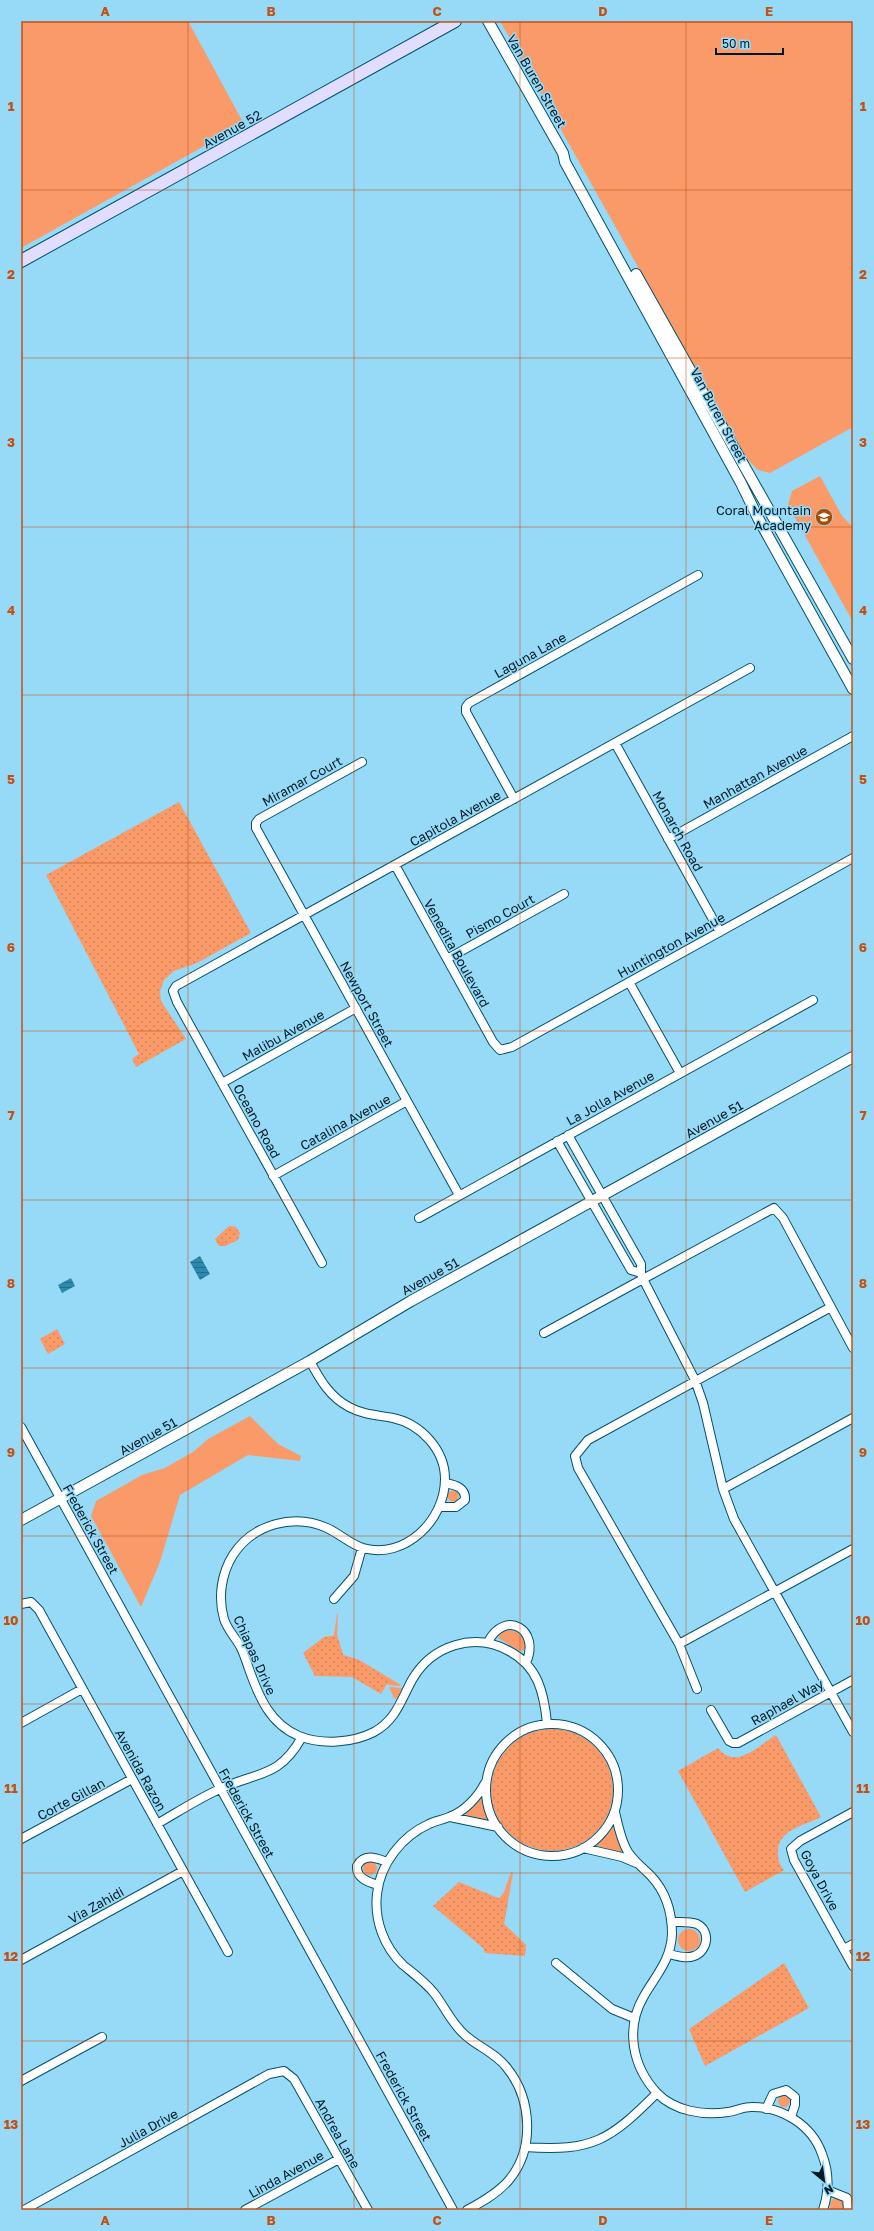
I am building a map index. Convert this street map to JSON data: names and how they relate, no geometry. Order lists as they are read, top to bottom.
{
  "streets": {
    "main road": ["Avenue 52"],
    "street": [
      "Van Buren Street",
      "Laguna Lane",
      "Manhattan Avenue",
      "Miramar Court",
      "Capitola Avenue",
      "Monarch Road",
      "Pismo Court",
      "Huntington Avenue",
      "Venedita Boulevard",
      "Newport Street",
      "Malibu Avenue",
      "La Jolla Avenue",
      "Avenue 51",
      "Oceano Road",
      "Catalina Avenue",
      "Frederick Street",
      "Chiapas Drive",
      "Raphael Way",
      "Avenida Razon",
      "Corte Gillan",
      "Goya Drive",
      "Via Zahidi",
      "Julia Drive",
      "Andrea Lane",
      "Linda Avenue"
    ]
  },
  "crossings": [
    ["Laguna Lane", "Capitola Avenue"],
    ["Manhattan Avenue", "Monarch Road"],
    ["Miramar Court", "Newport Street"],
    ["Capitola Avenue", "Monarch Road"],
    ["Capitola Avenue", "Venedita Boulevard"],
    ["Capitola Avenue", "Newport Street"],
    ["Capitola Avenue", "Oceano Road"],
    ["Monarch Road", "Huntington Avenue"],
    ["Pismo Court", "Venedita Boulevard"],
    ["Huntington Avenue", "Venedita Boulevard"],
    ["Newport Street", "Malibu Avenue"],
    ["Newport Street", "La Jolla Avenue"],
    ["Newport Street", "Catalina Avenue"],
    ["Malibu Avenue", "Oceano Road"],
    ["Avenue 51", "Frederick Street"],
    ["Avenue 51", "Chiapas Drive"],
    ["Oceano Road", "Catalina Avenue"],
    ["Avenida Razon", "Corte Gillan"],
    ["Avenida Razon", "Via Zahidi"],
    ["Julia Drive", "Andrea Lane"],
    ["Andrea Lane", "Linda Avenue"]
  ],
  "places": {
    "school or university": ["Coral Mountain Academy"]
  },
  "scale_bar": "50 m",
  "north": "bottom right",
  "grid": {
    "columns": [
      "A",
      "B",
      "C",
      "D",
      "E"
    ],
    "rows": [
      "1",
      "2",
      "3",
      "4",
      "5",
      "6",
      "7",
      "8",
      "9",
      "10",
      "11",
      "12",
      "13"
    ]
  }
}
